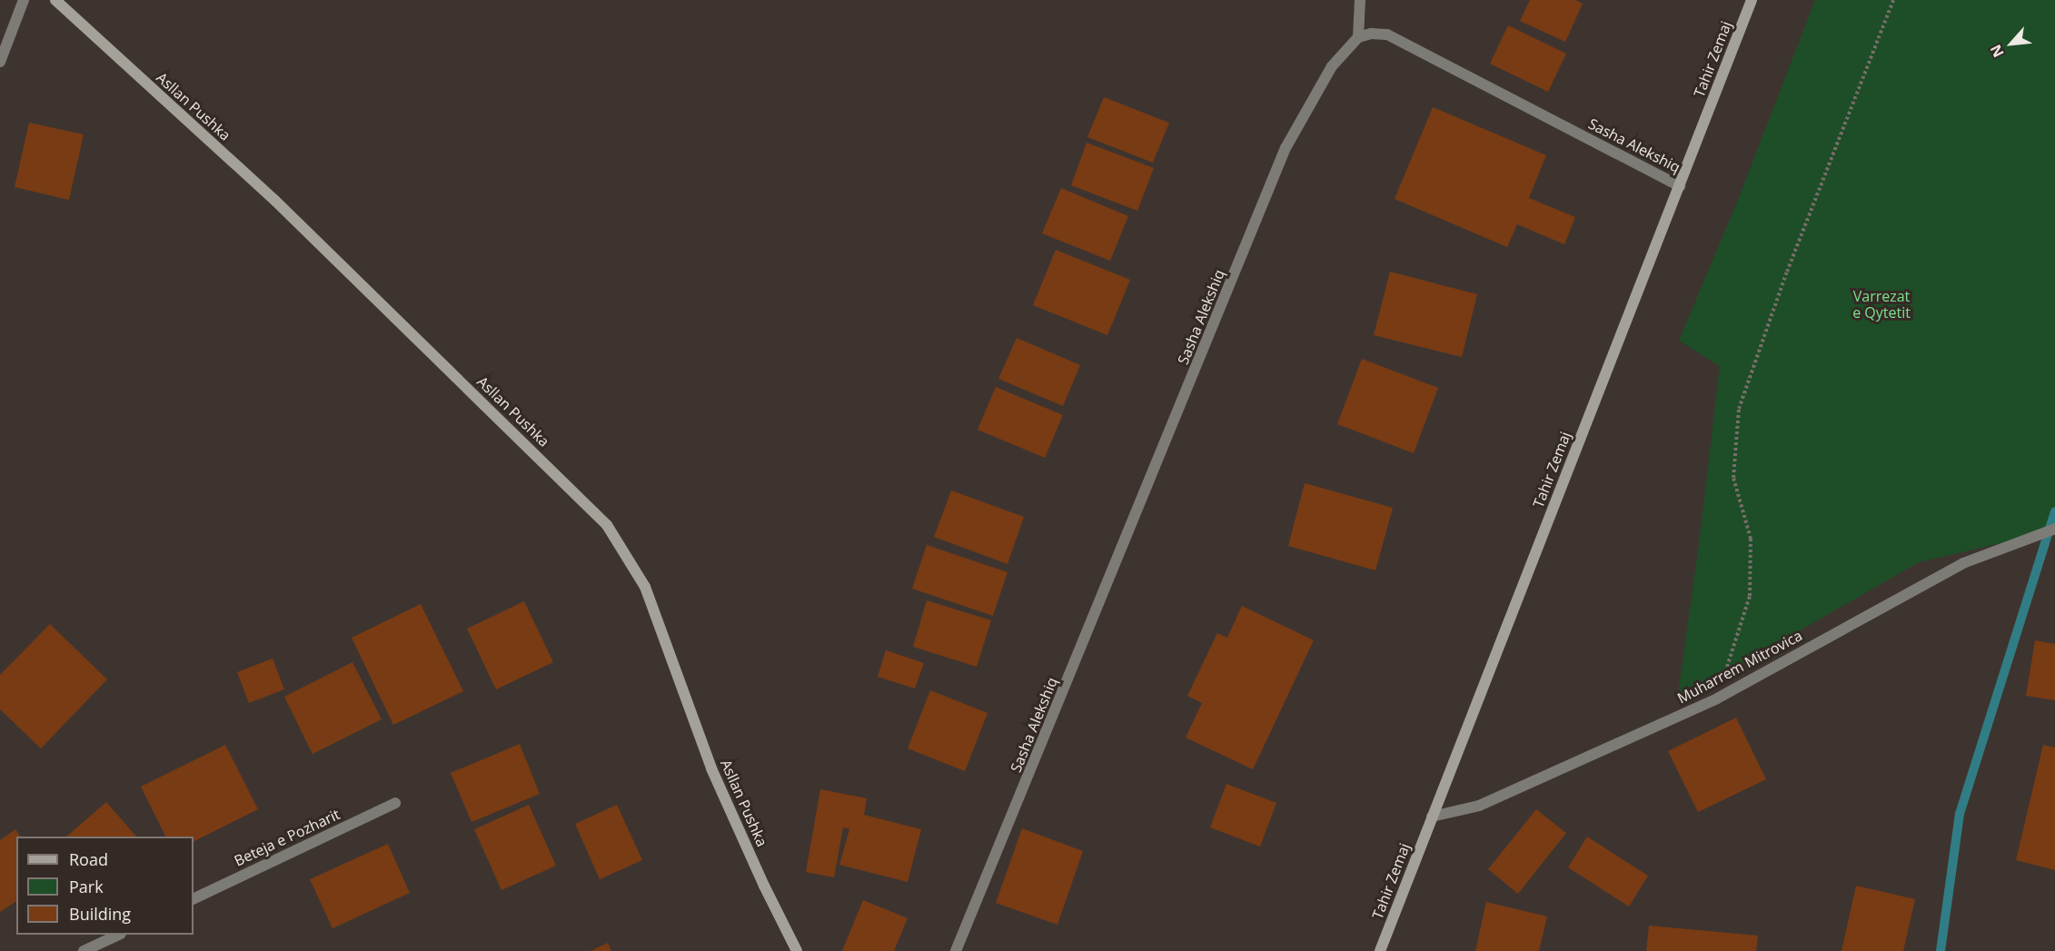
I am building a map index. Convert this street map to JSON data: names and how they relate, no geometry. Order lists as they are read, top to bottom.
{
  "streets": {
    "main road": ["Tahir Zemaj", "Asllan Pushka"],
    "street": ["Sasha Alekshiq", "Muharrem Mitrovica", "Beteja e Pozharit"]
  },
  "crossings": [
    ["Tahir Zemaj", "Sasha Alekshiq"],
    ["Tahir Zemaj", "Muharrem Mitrovica"]
  ],
  "parks": ["Varrezat e Qytetit"],
  "legend": ["Road", "Park", "Building"],
  "north": "bottom left"
}
